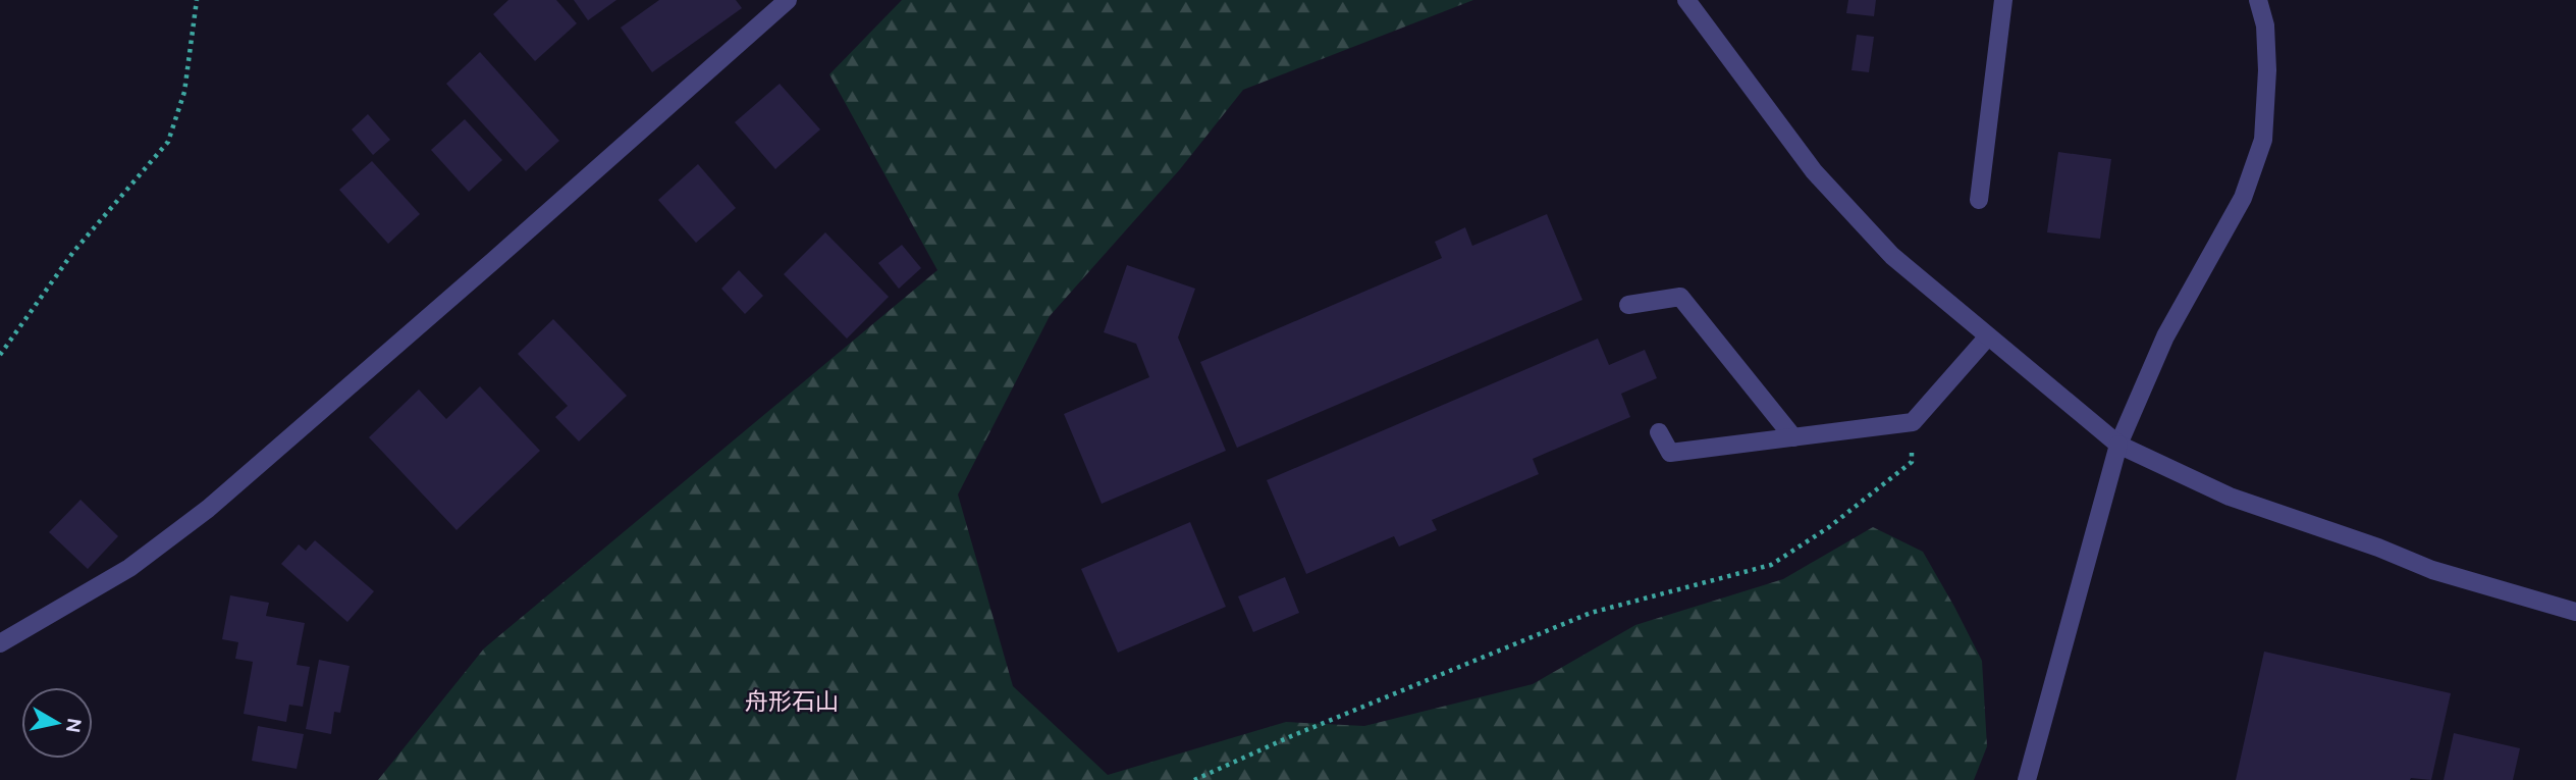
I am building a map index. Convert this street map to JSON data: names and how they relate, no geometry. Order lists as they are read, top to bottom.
{
  "districts": ["舟形石山"],
  "north": "right"
}
